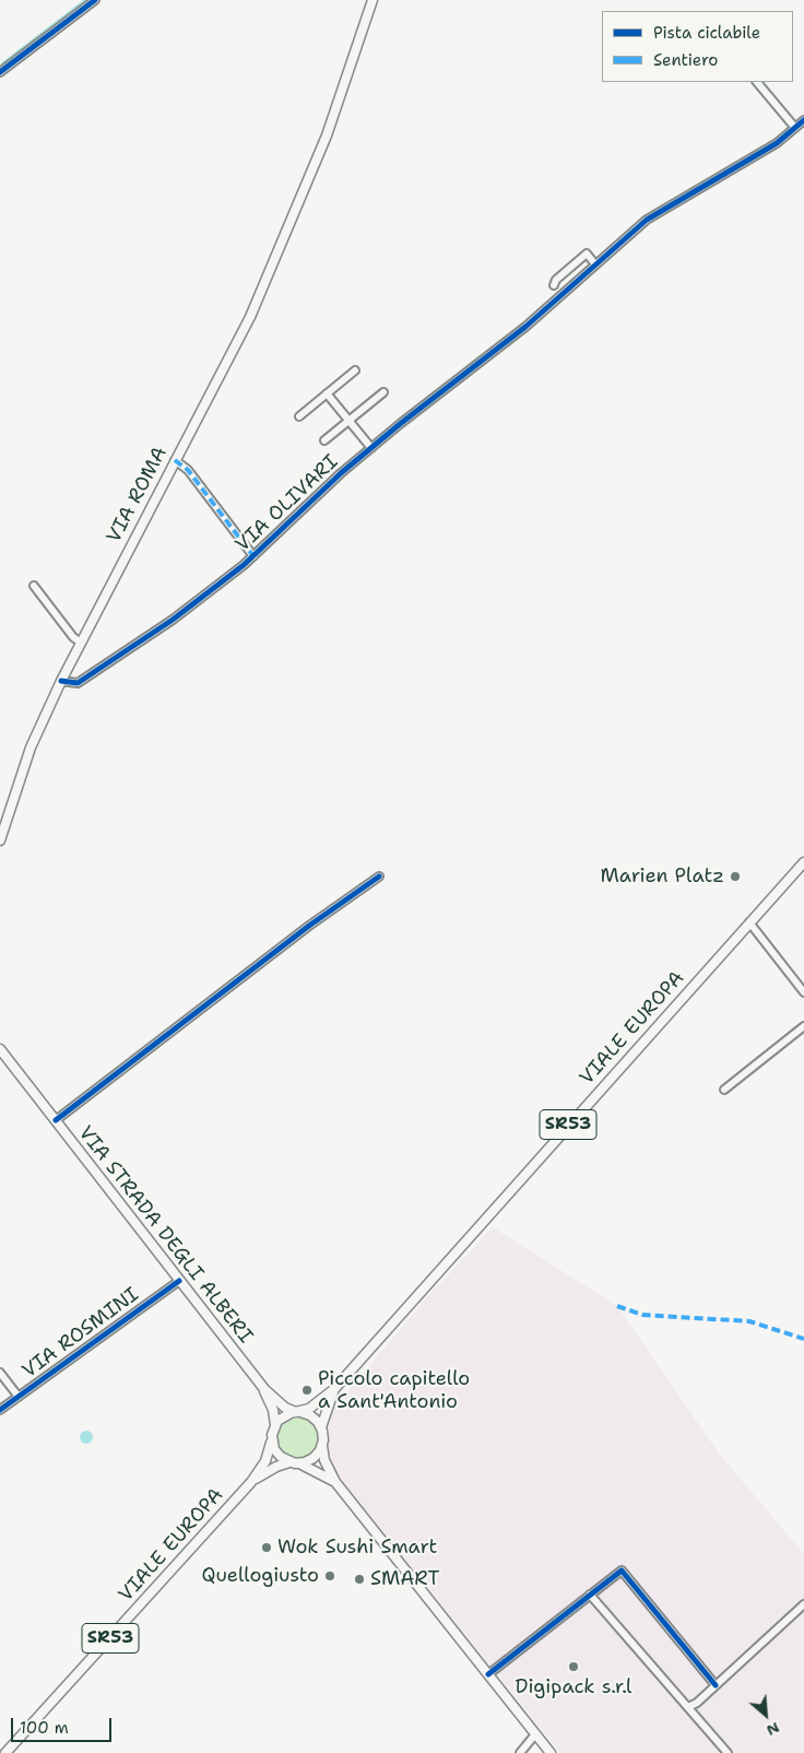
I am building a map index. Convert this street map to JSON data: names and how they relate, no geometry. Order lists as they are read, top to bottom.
{
  "streets": {
    "main road": [
      "VIA ROMA",
      "VIALE EUROPA",
      "SR53",
      "VIA STRADA DEGLI ALBERI"
    ],
    "street": ["VIA OLIVARI", "VIA ROSMINI"]
  },
  "crossings": [
    ["VIA ROMA", "VIA OLIVARI"],
    ["VIALE EUROPA", "VIA STRADA DEGLI ALBERI"],
    ["VIA STRADA DEGLI ALBERI", "VIA ROSMINI"]
  ],
  "places": [
    "Marien Platz",
    "Piccolo capitello a Sant'Antonio",
    "Wok Sushi Smart",
    "Quellogiusto",
    "SMART",
    "Digipack s.r.l"
  ],
  "legend": ["Pista ciclabile", "Sentiero"],
  "scale_bar": "100 m",
  "north": "bottom right"
}
